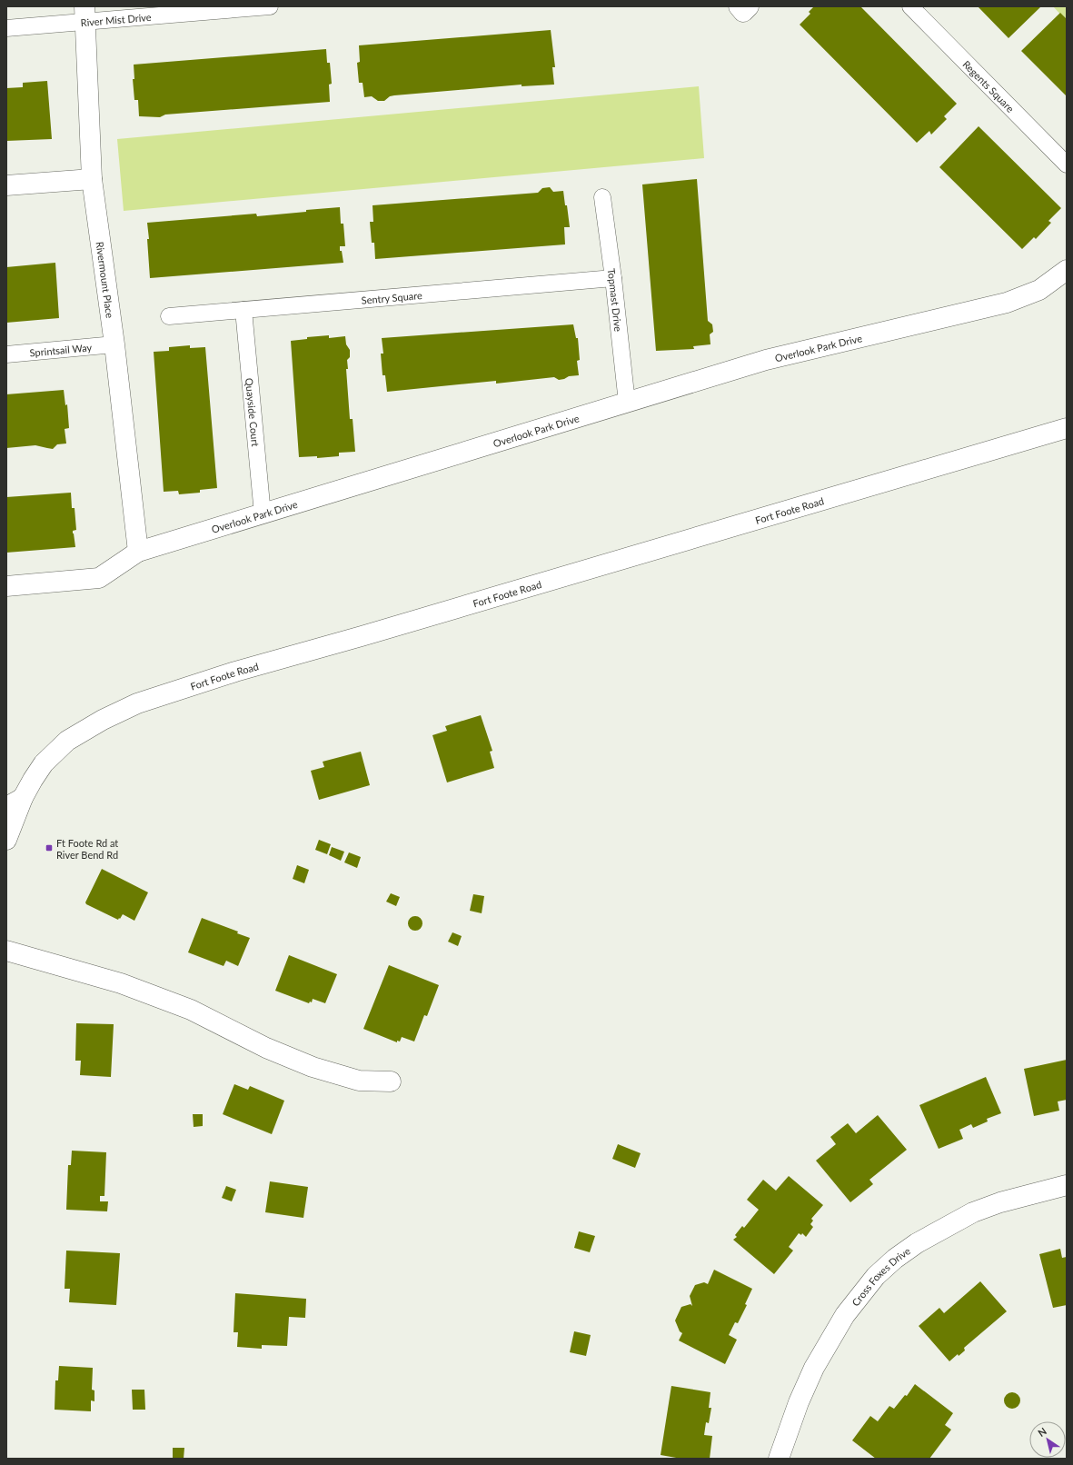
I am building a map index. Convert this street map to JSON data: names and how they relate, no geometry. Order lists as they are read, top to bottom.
{
  "streets": {
    "street": [
      "Rivermount Place",
      "Overlook Park Drive",
      "Fort Foote Road",
      "Cross Foxes Drive"
    ],
    "lane": [
      "River Mist Drive",
      "Regents Square",
      "Sentry Square",
      "Topmast Drive",
      "Sprintsail Way",
      "Quayside Court"
    ]
  },
  "crossings": [
    ["River Mist Drive", "Rivermount Place"],
    ["Rivermount Place", "Overlook Park Drive"],
    ["Rivermount Place", "Sprintsail Way"],
    ["Sentry Square", "Topmast Drive"],
    ["Sentry Square", "Quayside Court"],
    ["Topmast Drive", "Overlook Park Drive"],
    ["Overlook Park Drive", "Quayside Court"]
  ],
  "places": {
    "transit": ["Ft Foote Rd at River Bend Rd"]
  },
  "north": "top left"
}
